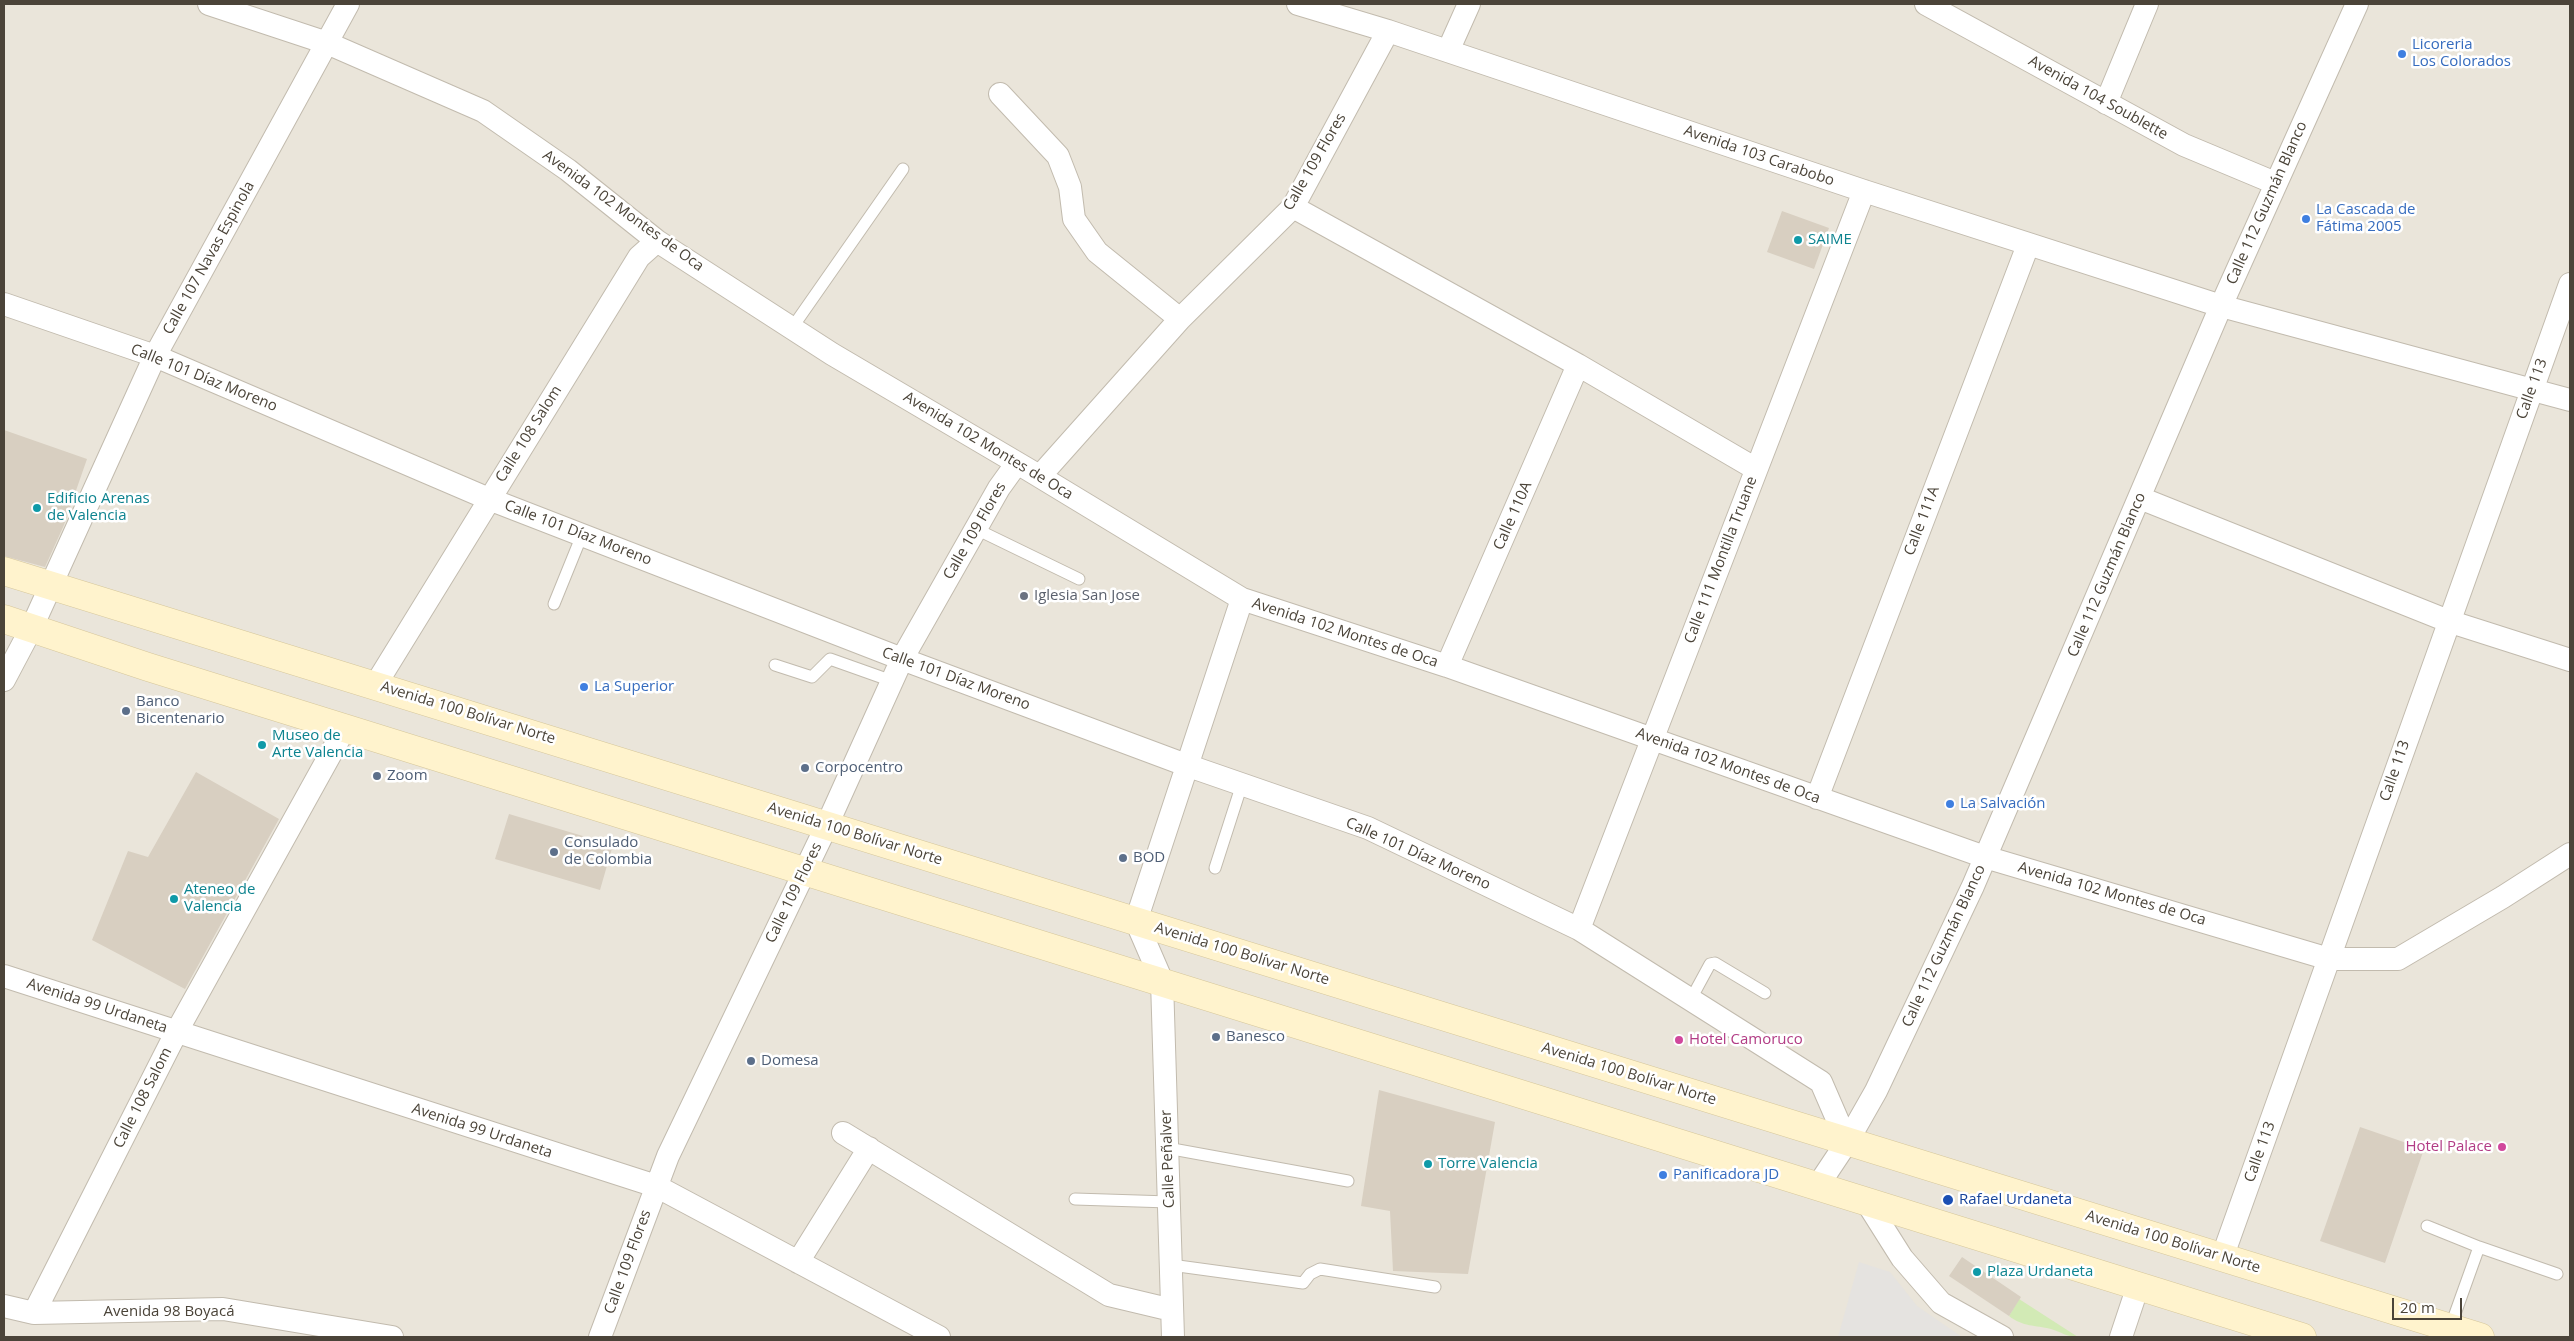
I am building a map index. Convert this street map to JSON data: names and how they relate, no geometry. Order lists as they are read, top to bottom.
{
  "streets": {
    "main road": ["Avenida 100 Bolívar Norte"],
    "street": [
      "Avenida 104 Soublette",
      "Avenida 103 Carabobo",
      "Calle 109 Flores",
      "Calle 112 Guzmán Blanco",
      "Avenida 102 Montes de Oca",
      "Calle 107 Navas Espinola",
      "Calle 101 Díaz Moreno",
      "Calle 113",
      "Calle 108 Salom",
      "Calle 110A",
      "Calle 111A",
      "Calle 111 Montilla Truane",
      "Avenida 99 Urdaneta",
      "Calle Peñalver",
      "Avenida 98 Boyacá"
    ]
  },
  "crossings": [
    ["Avenida 104 Soublette", "Calle 112 Guzmán Blanco"],
    ["Avenida 103 Carabobo", "Calle 109 Flores"],
    ["Avenida 103 Carabobo", "Calle 112 Guzmán Blanco"],
    ["Avenida 103 Carabobo", "Calle 113"],
    ["Avenida 103 Carabobo", "Calle 111A"],
    ["Avenida 103 Carabobo", "Calle 111 Montilla Truane"],
    ["Calle 109 Flores", "Avenida 102 Montes de Oca"],
    ["Calle 109 Flores", "Calle 101 Díaz Moreno"],
    ["Calle 109 Flores", "Avenida 100 Bolívar Norte"],
    ["Calle 109 Flores", "Avenida 99 Urdaneta"],
    ["Calle 112 Guzmán Blanco", "Avenida 102 Montes de Oca"],
    ["Calle 112 Guzmán Blanco", "Calle 101 Díaz Moreno"],
    ["Calle 112 Guzmán Blanco", "Avenida 100 Bolívar Norte"],
    ["Avenida 102 Montes de Oca", "Calle 107 Navas Espinola"],
    ["Avenida 102 Montes de Oca", "Calle 113"],
    ["Avenida 102 Montes de Oca", "Calle 108 Salom"],
    ["Avenida 102 Montes de Oca", "Calle 110A"],
    ["Avenida 102 Montes de Oca", "Calle 111A"],
    ["Avenida 102 Montes de Oca", "Calle 111 Montilla Truane"],
    ["Calle 107 Navas Espinola", "Calle 101 Díaz Moreno"],
    ["Calle 107 Navas Espinola", "Avenida 100 Bolívar Norte"],
    ["Calle 101 Díaz Moreno", "Calle 108 Salom"],
    ["Calle 101 Díaz Moreno", "Calle 111 Montilla Truane"],
    ["Calle 101 Díaz Moreno", "Avenida 100 Bolívar Norte"],
    ["Calle 113", "Avenida 100 Bolívar Norte"],
    ["Calle 108 Salom", "Avenida 100 Bolívar Norte"],
    ["Calle 108 Salom", "Avenida 99 Urdaneta"],
    ["Calle 108 Salom", "Avenida 98 Boyacá"]
  ],
  "places": [
    "Licoreria Los Colorados",
    "La Cascada de Fátima 2005",
    "SAIME",
    "Edificio Arenas de Valencia",
    "Iglesia San Jose",
    "La Superior",
    "Banco Bicentenario",
    "Museo de Arte Valencia",
    "Corpocentro",
    "Zoom",
    "La Salvación",
    "Consulado de Colombia",
    "BOD",
    "Ateneo de Valencia",
    "Banesco",
    "Hotel Camoruco",
    "Domesa",
    "Hotel Palace",
    "Torre Valencia",
    "Panificadora JD",
    "Rafael Urdaneta",
    "Plaza Urdaneta"
  ],
  "scale_bar": "20 m"
}
